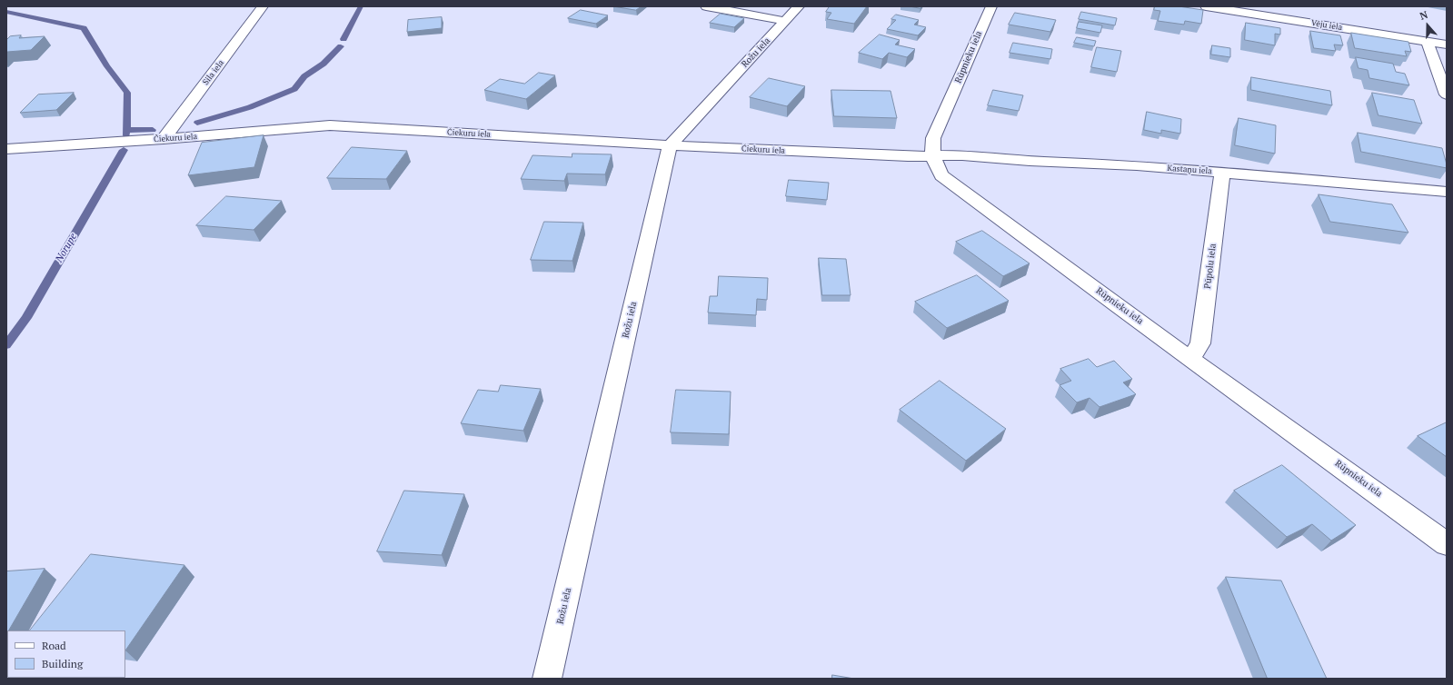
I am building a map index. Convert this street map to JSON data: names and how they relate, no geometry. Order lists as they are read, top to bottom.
{
  "streets": {
    "street": [
      "Vēju iela",
      "Rožu iela",
      "Rūpnieku iela",
      "Sila iela",
      "Čiekuru iela",
      "Kastaņu iela",
      "Pūpolu iela"
    ]
  },
  "crossings": [
    ["Rožu iela", "Čiekuru iela"],
    ["Rūpnieku iela", "Čiekuru iela"],
    ["Rūpnieku iela", "Kastaņu iela"],
    ["Rūpnieku iela", "Pūpolu iela"],
    ["Sila iela", "Čiekuru iela"],
    ["Čiekuru iela", "Kastaņu iela"],
    ["Kastaņu iela", "Pūpolu iela"]
  ],
  "water": ["Norupe"],
  "legend": ["Road", "Building"],
  "north": "top"
}
